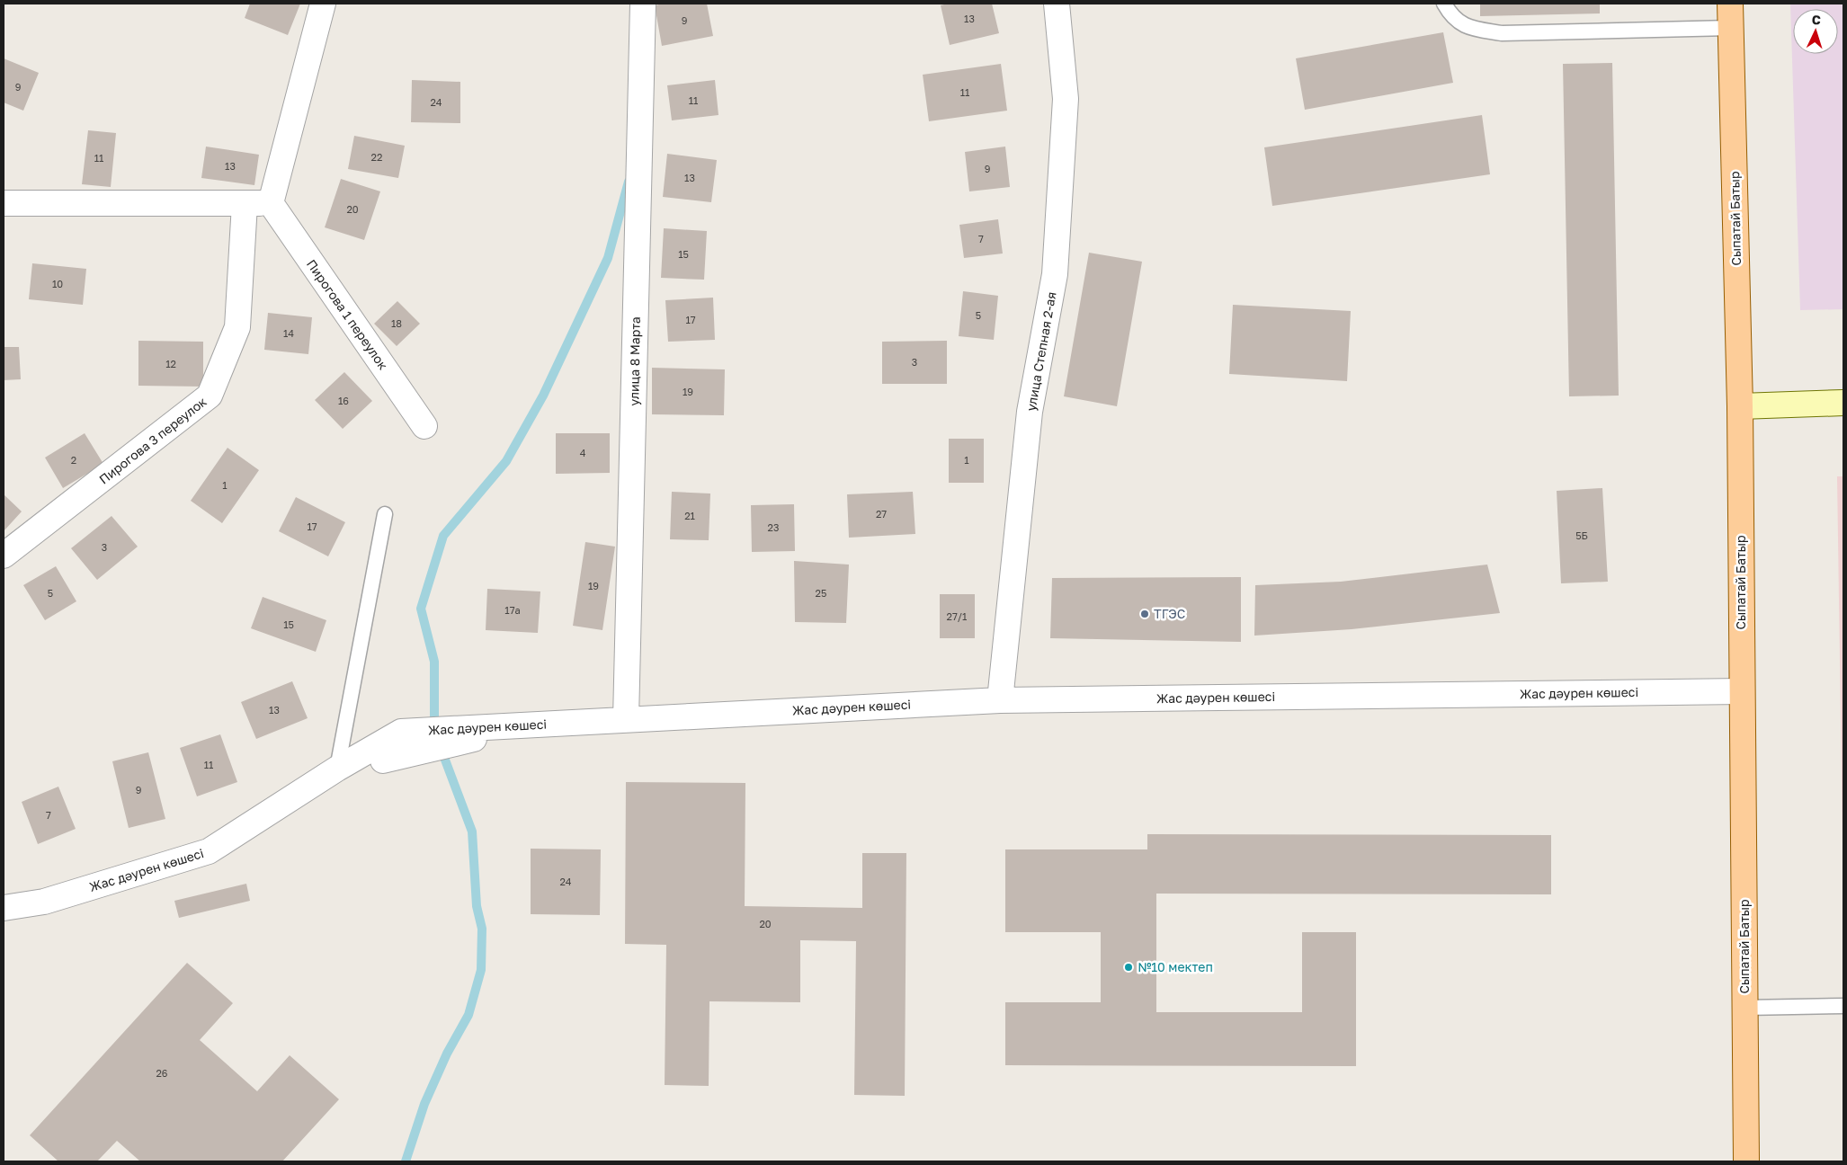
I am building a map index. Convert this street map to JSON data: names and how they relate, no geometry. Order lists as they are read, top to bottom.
{
  "streets": {
    "main road": ["Сыпатай Батыр"],
    "street": [
      "Пирогова 1 переулок",
      "улица Степная 2-ая",
      "улица 8 Марта",
      "Пирогова 3 переулок",
      "Жас дәурен көшесі"
    ]
  },
  "crossings": [
    ["Сыпатай Батыр", "Жас дәурен көшесі"],
    ["улица Степная 2-ая", "Жас дәурен көшесі"],
    ["улица 8 Марта", "Жас дәурен көшесі"]
  ],
  "places": ["ТГЭС", "№10 мектеп"],
  "house_numbers": [
    "13",
    "9",
    "9",
    "11",
    "11",
    "24",
    "22",
    "11",
    "13",
    "9",
    "13",
    "20",
    "7",
    "15",
    "10",
    "5",
    "17",
    "18",
    "14",
    "3",
    "12",
    "19",
    "16",
    "4",
    "2",
    "1",
    "1",
    "27",
    "21",
    "17",
    "23",
    "5Б",
    "3",
    "19",
    "5",
    "25",
    "17а",
    "27/1",
    "15",
    "13",
    "11",
    "9",
    "7",
    "24",
    "20",
    "26"
  ],
  "north": "top"
}
